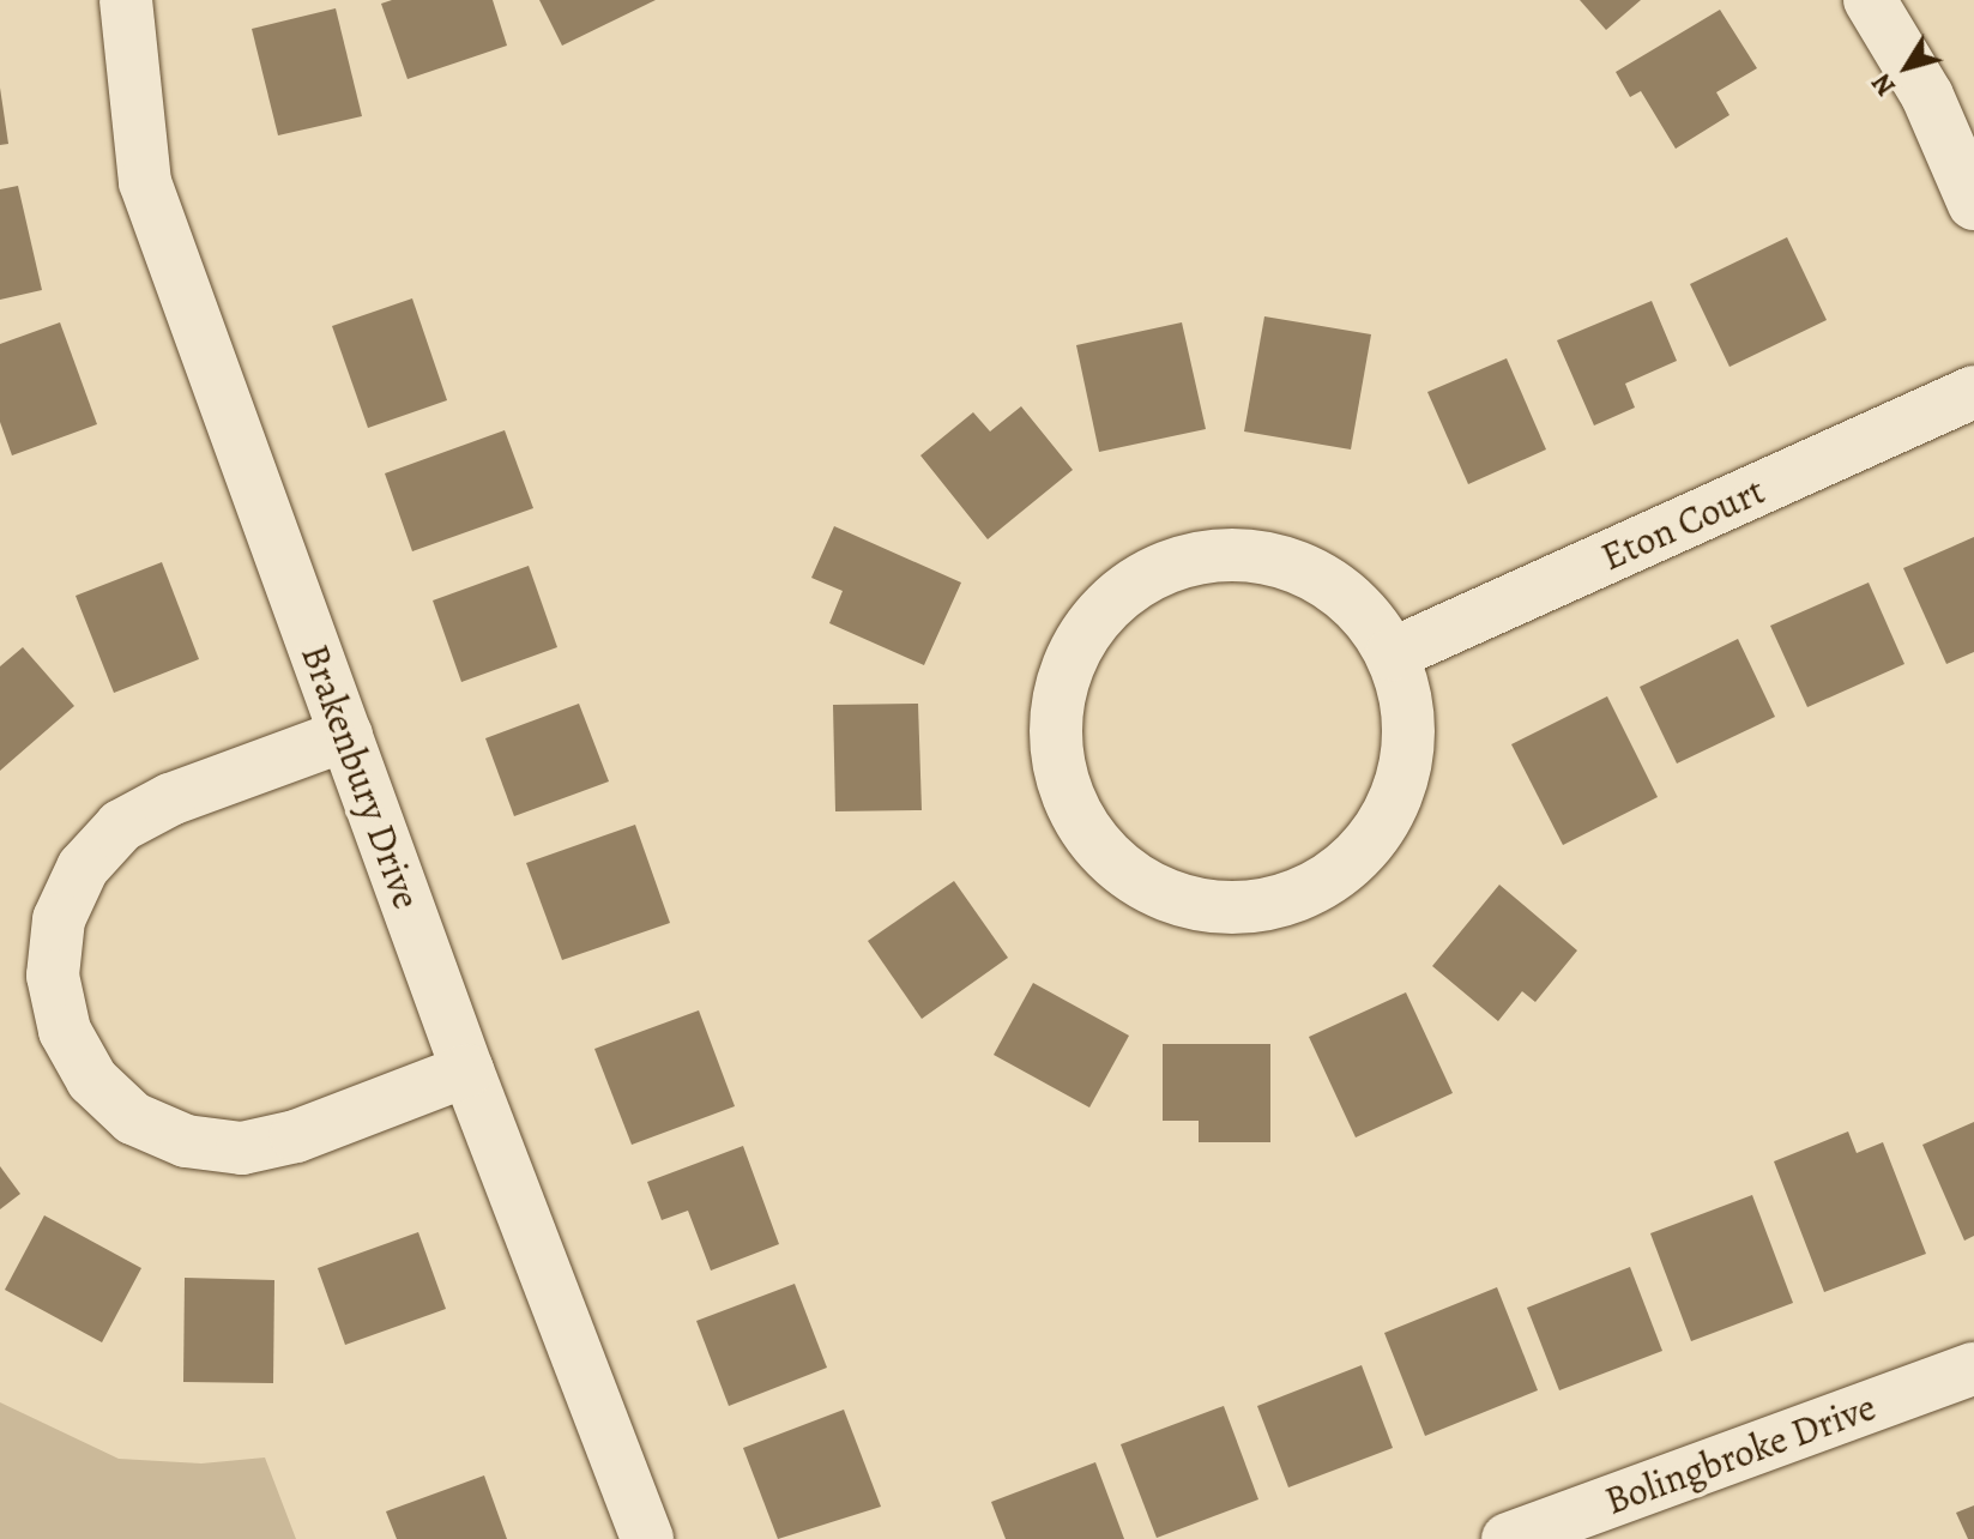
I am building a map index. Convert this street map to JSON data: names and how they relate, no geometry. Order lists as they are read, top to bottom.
{
  "streets": {
    "street": ["Eton Court", "Brakenbury Drive", "Bolingbroke Drive"]
  },
  "north": "bottom left"
}
